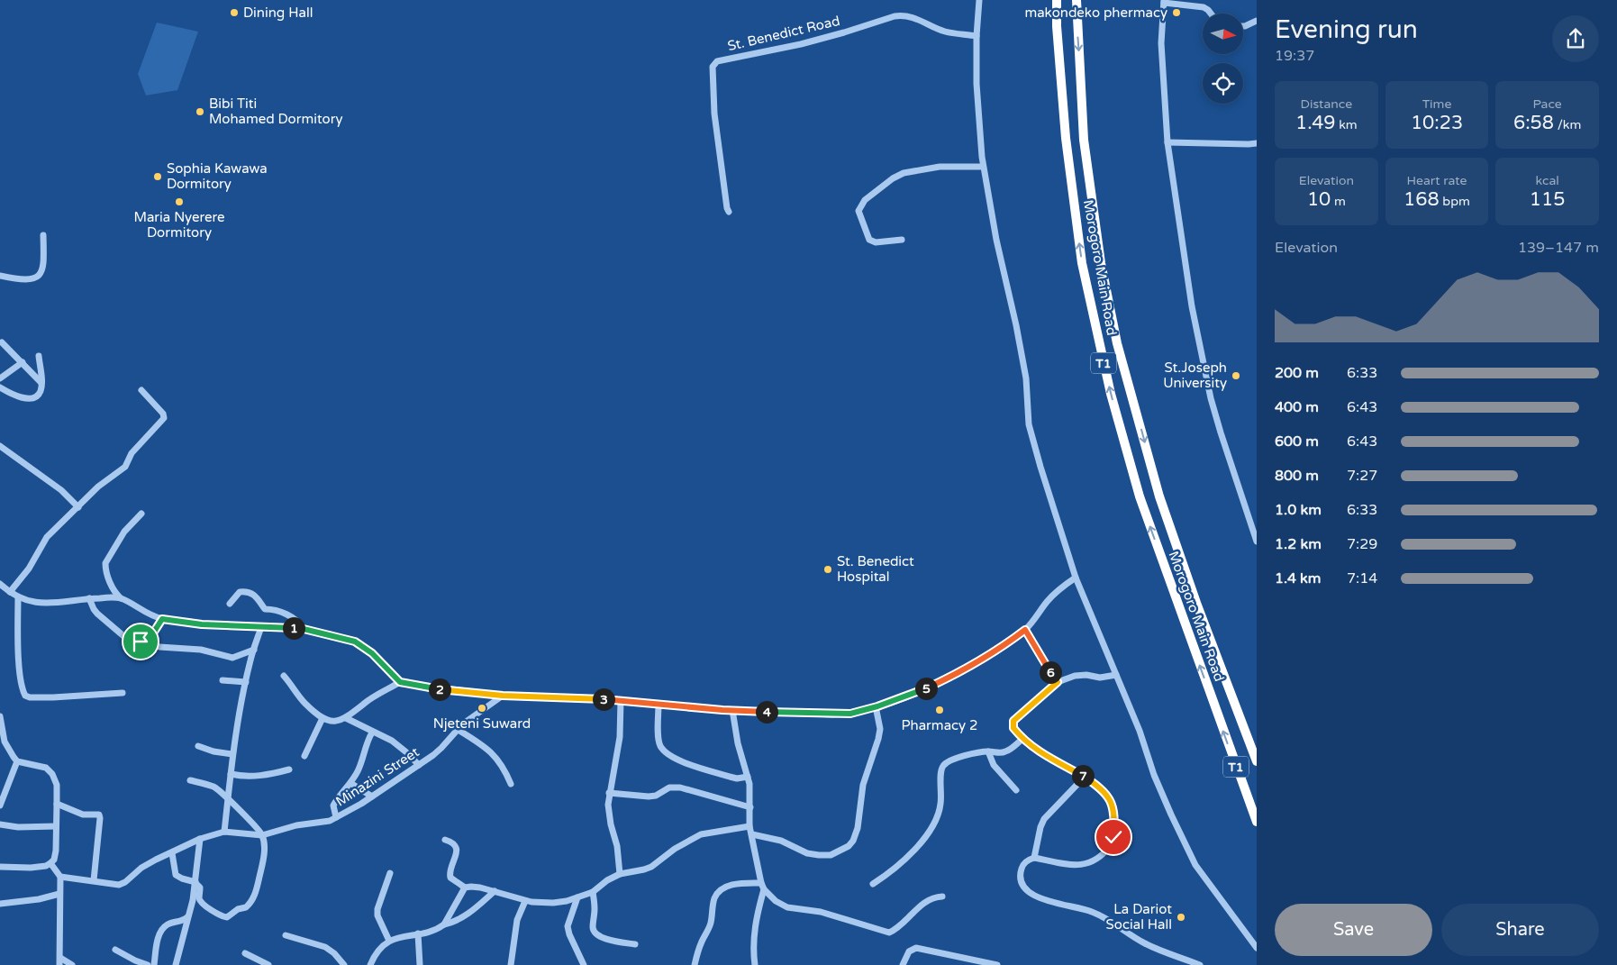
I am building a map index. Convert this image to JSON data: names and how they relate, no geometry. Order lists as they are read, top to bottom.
{
  "streets": {
    "highway": ["Morogoro Main Road", "T1"],
    "street": ["St. Benedict Road", "Minazini Street"]
  },
  "places": [
    "Dining Hall",
    "makondeko phermacy",
    "Bibi Titi Mohamed Dormitory",
    "Sophia Kawawa Dormitory",
    "Maria Nyerere Dormitory",
    "St.Joseph University",
    "St. Benedict Hospital",
    "Njeteni Suward",
    "Pharmacy 2",
    "La Dariot Social Hall"
  ],
  "north": "right",
  "page": {
    "heading": ["Evening run", "19:37"],
    "stats": [
      ["Distance", "1.49 km"],
      ["Time", "10:23"],
      ["Pace", "6:58 /km"],
      ["Elevation", "10 m"],
      ["Heart rate", "168 bpm"],
      ["kcal", "115"]
    ],
    "chart": ["Elevation", "139–147 m"],
    "list": [
      {
        "name": "200 m",
        "note": "6:33"
      },
      {
        "name": "400 m",
        "note": "6:43"
      },
      {
        "name": "600 m",
        "note": "6:43"
      },
      {
        "name": "800 m",
        "note": "7:27"
      },
      {
        "name": "1.0 km",
        "note": "6:33"
      },
      {
        "name": "1.2 km",
        "note": "7:29"
      },
      {
        "name": "1.4 km",
        "note": "7:14"
      }
    ],
    "pins": [
      "1",
      "6",
      "5",
      "2",
      "3",
      "4",
      "7"
    ],
    "buttons": ["Save", "Share"]
  }
}
